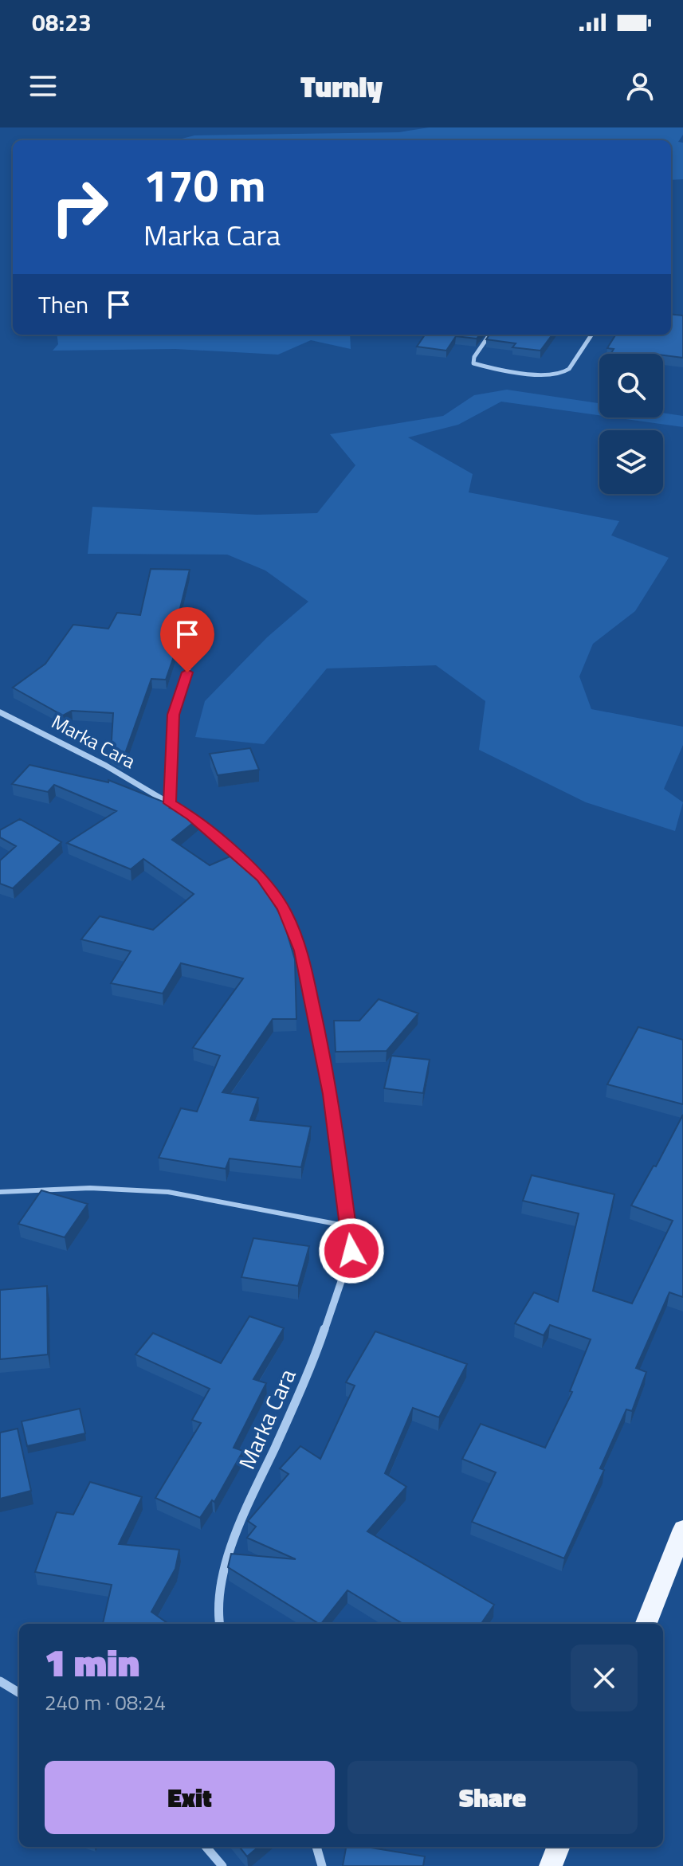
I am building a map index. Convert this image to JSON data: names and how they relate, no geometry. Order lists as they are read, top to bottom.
{
  "streets": {
    "street": ["Marka Cara"]
  },
  "page": {
    "status": "08:23",
    "header": "Turnly",
    "turn": ["170 m", "Marka Cara"],
    "then": "Then",
    "heading": ["1 min", "240 m · 08:24"],
    "buttons": ["Exit", "Share"]
  }
}
